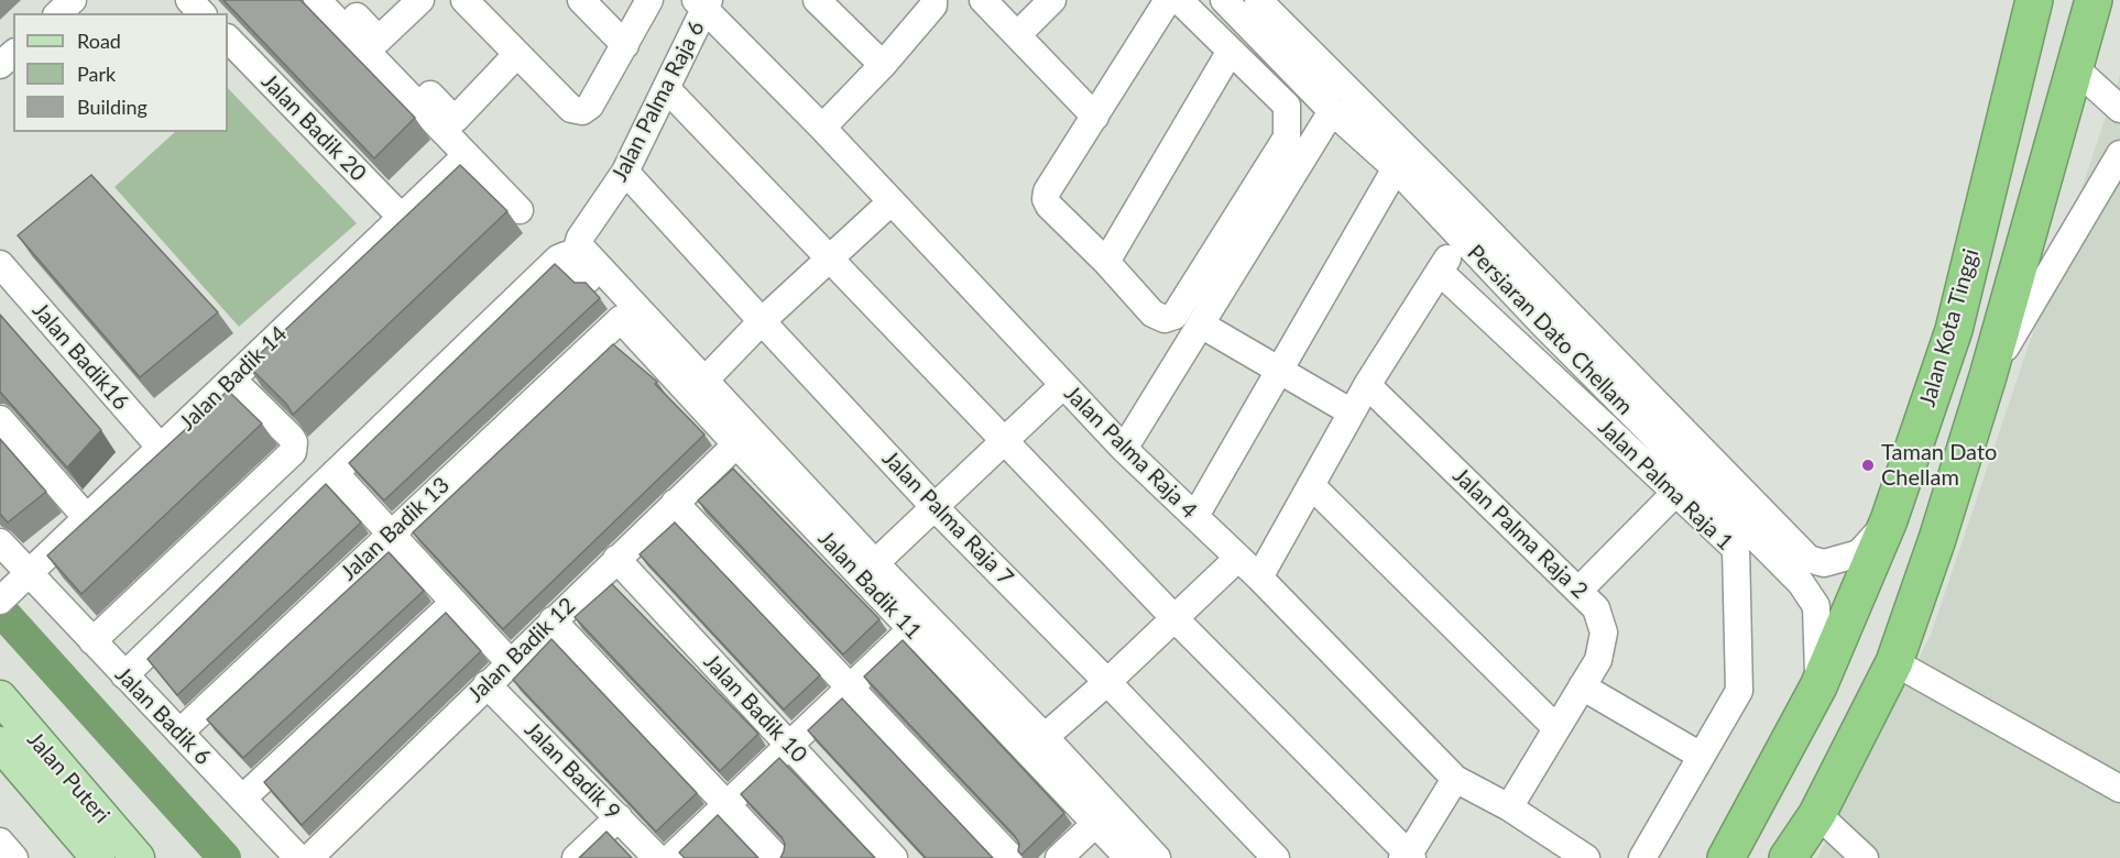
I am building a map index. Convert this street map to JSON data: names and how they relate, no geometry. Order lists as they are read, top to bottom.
{
  "streets": {
    "highway": ["Jalan Kota Tinggi"],
    "main road": ["Jalan Puteri"],
    "street": [
      "Jalan Palma Raja 6",
      "Jalan Badik 20",
      "Persiaran Dato Chellam",
      "Jalan Badik16",
      "Jalan Badik 14",
      "Jalan Palma Raja 4",
      "Jalan Palma Raja 1",
      "Jalan Palma Raja 7",
      "Jalan Badik 13",
      "Jalan Palma Raja 2",
      "Jalan Badik 11",
      "Jalan Badik 12",
      "Jalan Badik 10",
      "Jalan Badik 6",
      "Jalan Badik 9"
    ]
  },
  "crossings": [
    ["Jalan Palma Raja 6", "Jalan Palma Raja 4"],
    ["Jalan Palma Raja 6", "Jalan Palma Raja 7"],
    ["Jalan Badik 20", "Jalan Badik 14"],
    ["Jalan Kota Tinggi", "Persiaran Dato Chellam"],
    ["Jalan Badik16", "Jalan Badik 14"],
    ["Jalan Badik 14", "Jalan Badik 6"],
    ["Jalan Palma Raja 4", "Jalan Palma Raja 2"],
    ["Jalan Badik 13", "Jalan Badik 11"],
    ["Jalan Badik 13", "Jalan Badik 6"],
    ["Jalan Badik 11", "Jalan Badik 12"],
    ["Jalan Badik 11", "Jalan Badik 6"],
    ["Jalan Badik 12", "Jalan Badik 10"],
    ["Jalan Badik 12", "Jalan Badik 9"]
  ],
  "places": ["Taman Dato Chellam"],
  "legend": ["Road", "Park", "Building"]
}
